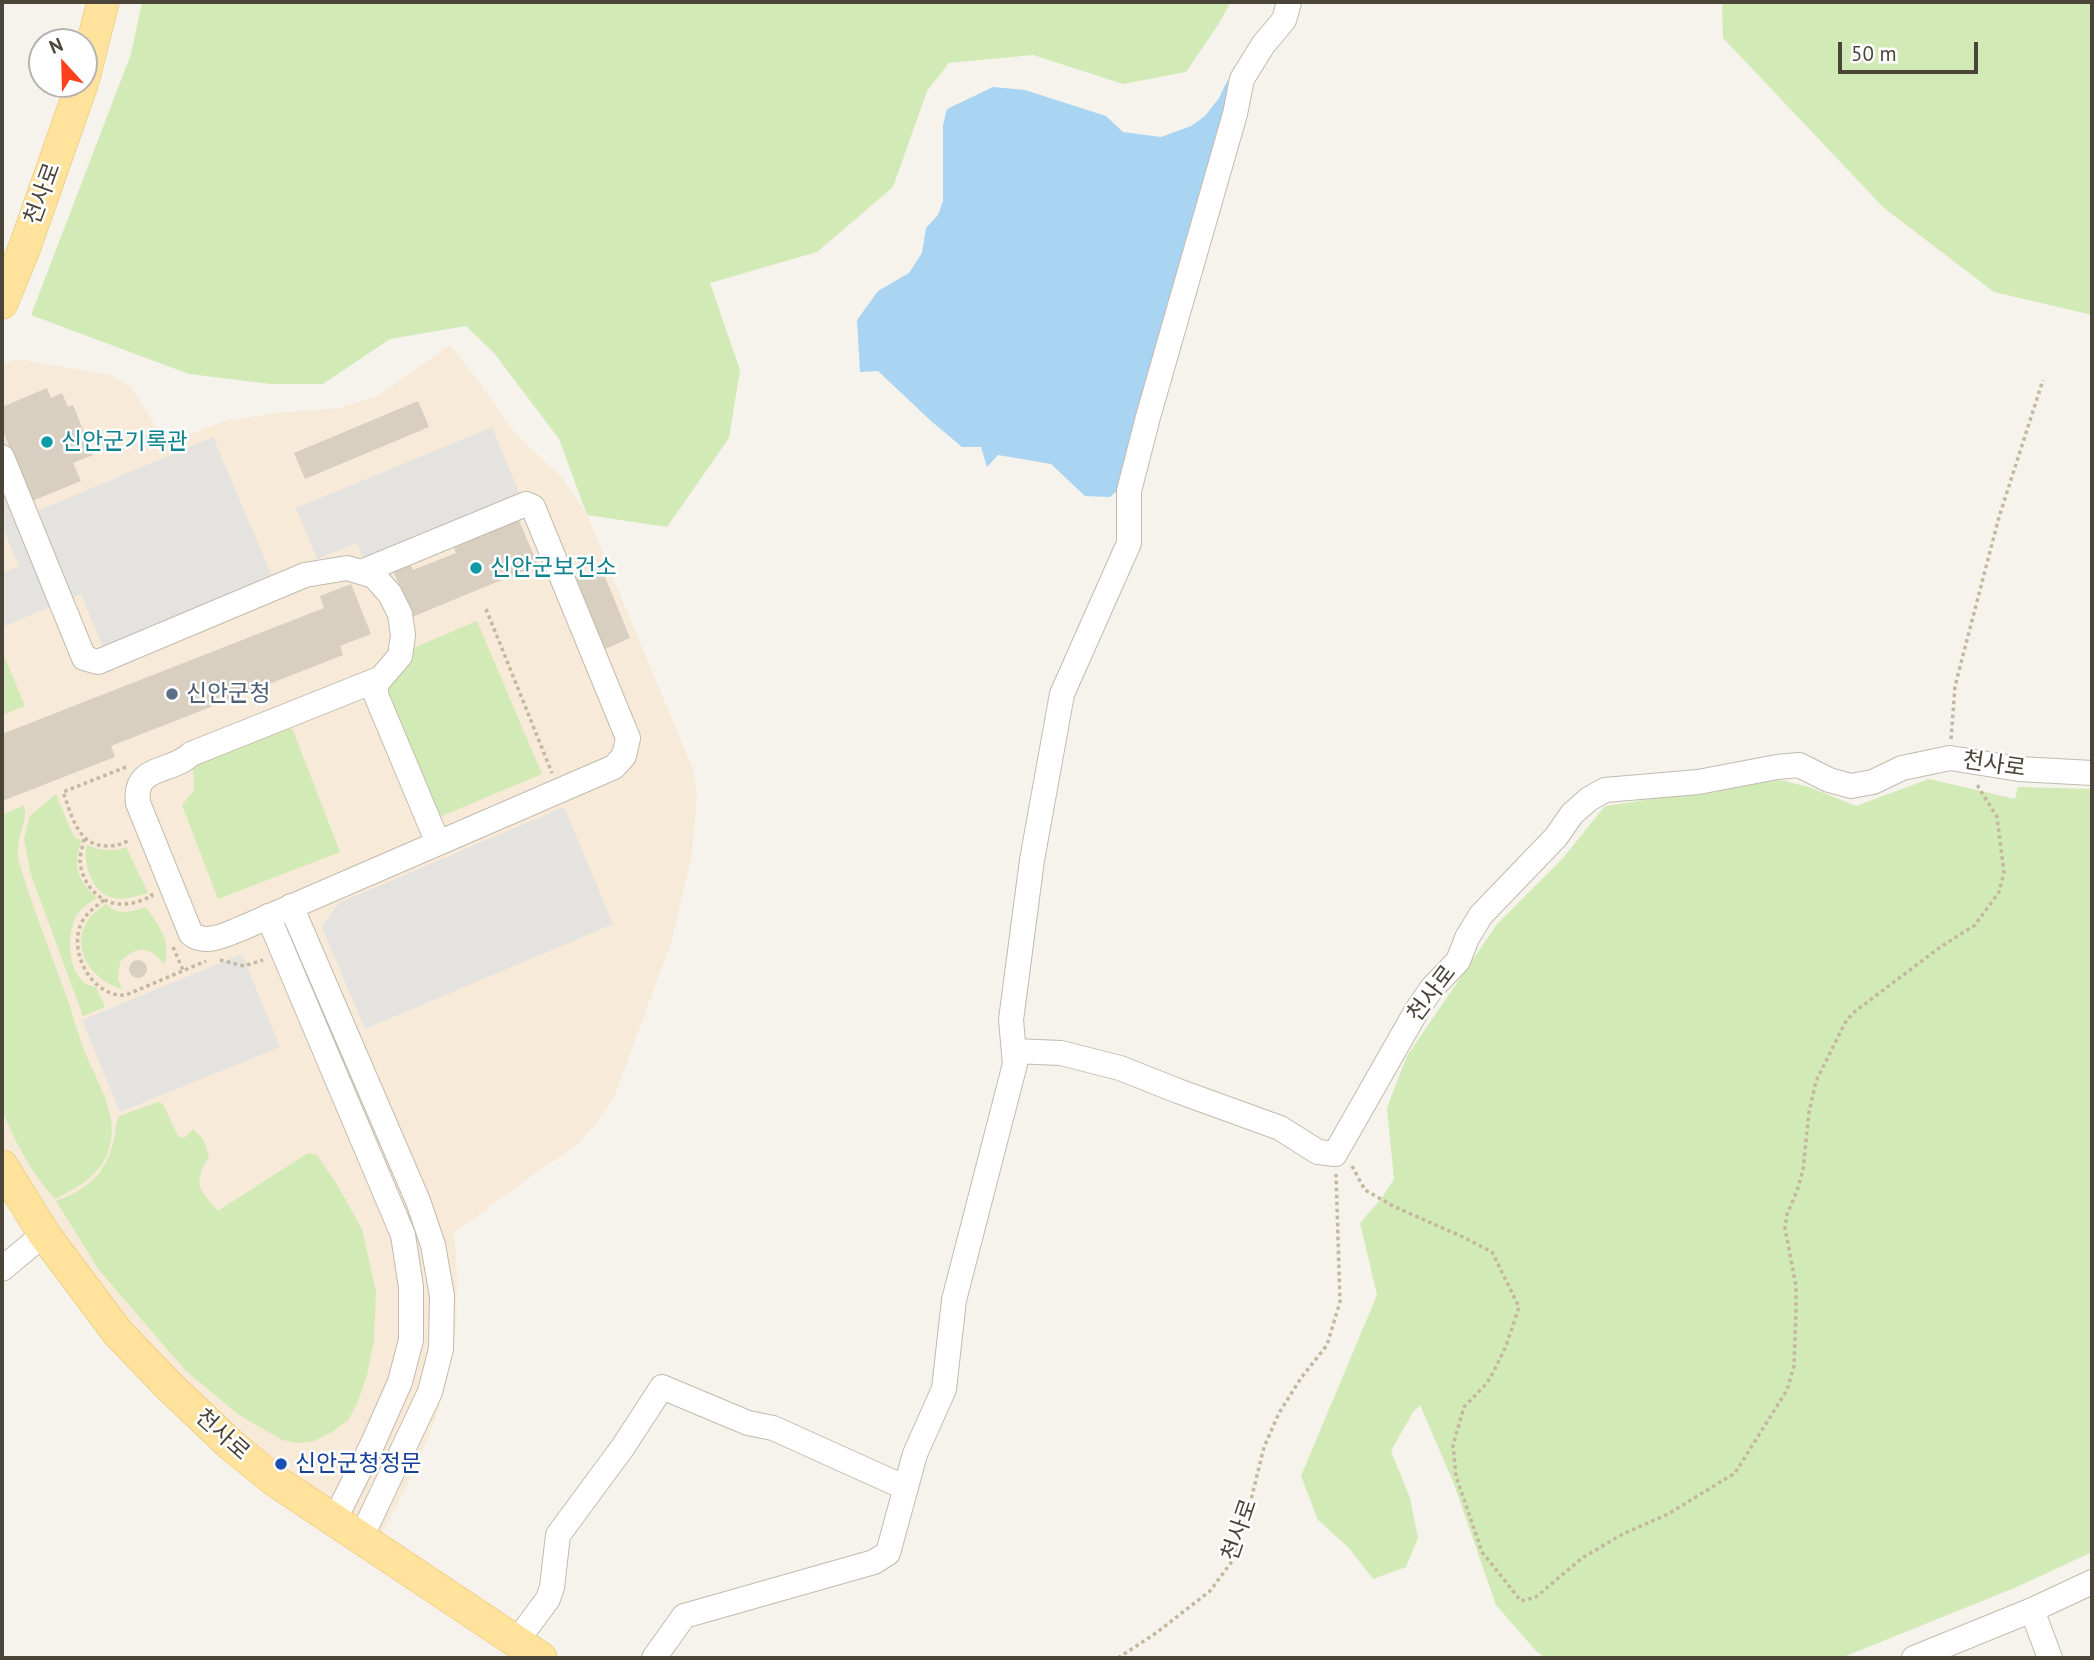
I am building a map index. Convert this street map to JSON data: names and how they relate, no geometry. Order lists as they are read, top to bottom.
{
  "streets": {
    "main road": ["천사로"]
  },
  "places": [
    "신안군기록관",
    "신안군보건소",
    "신안군청",
    "신안군청정문"
  ],
  "scale_bar": "50 m",
  "north": "top"
}
